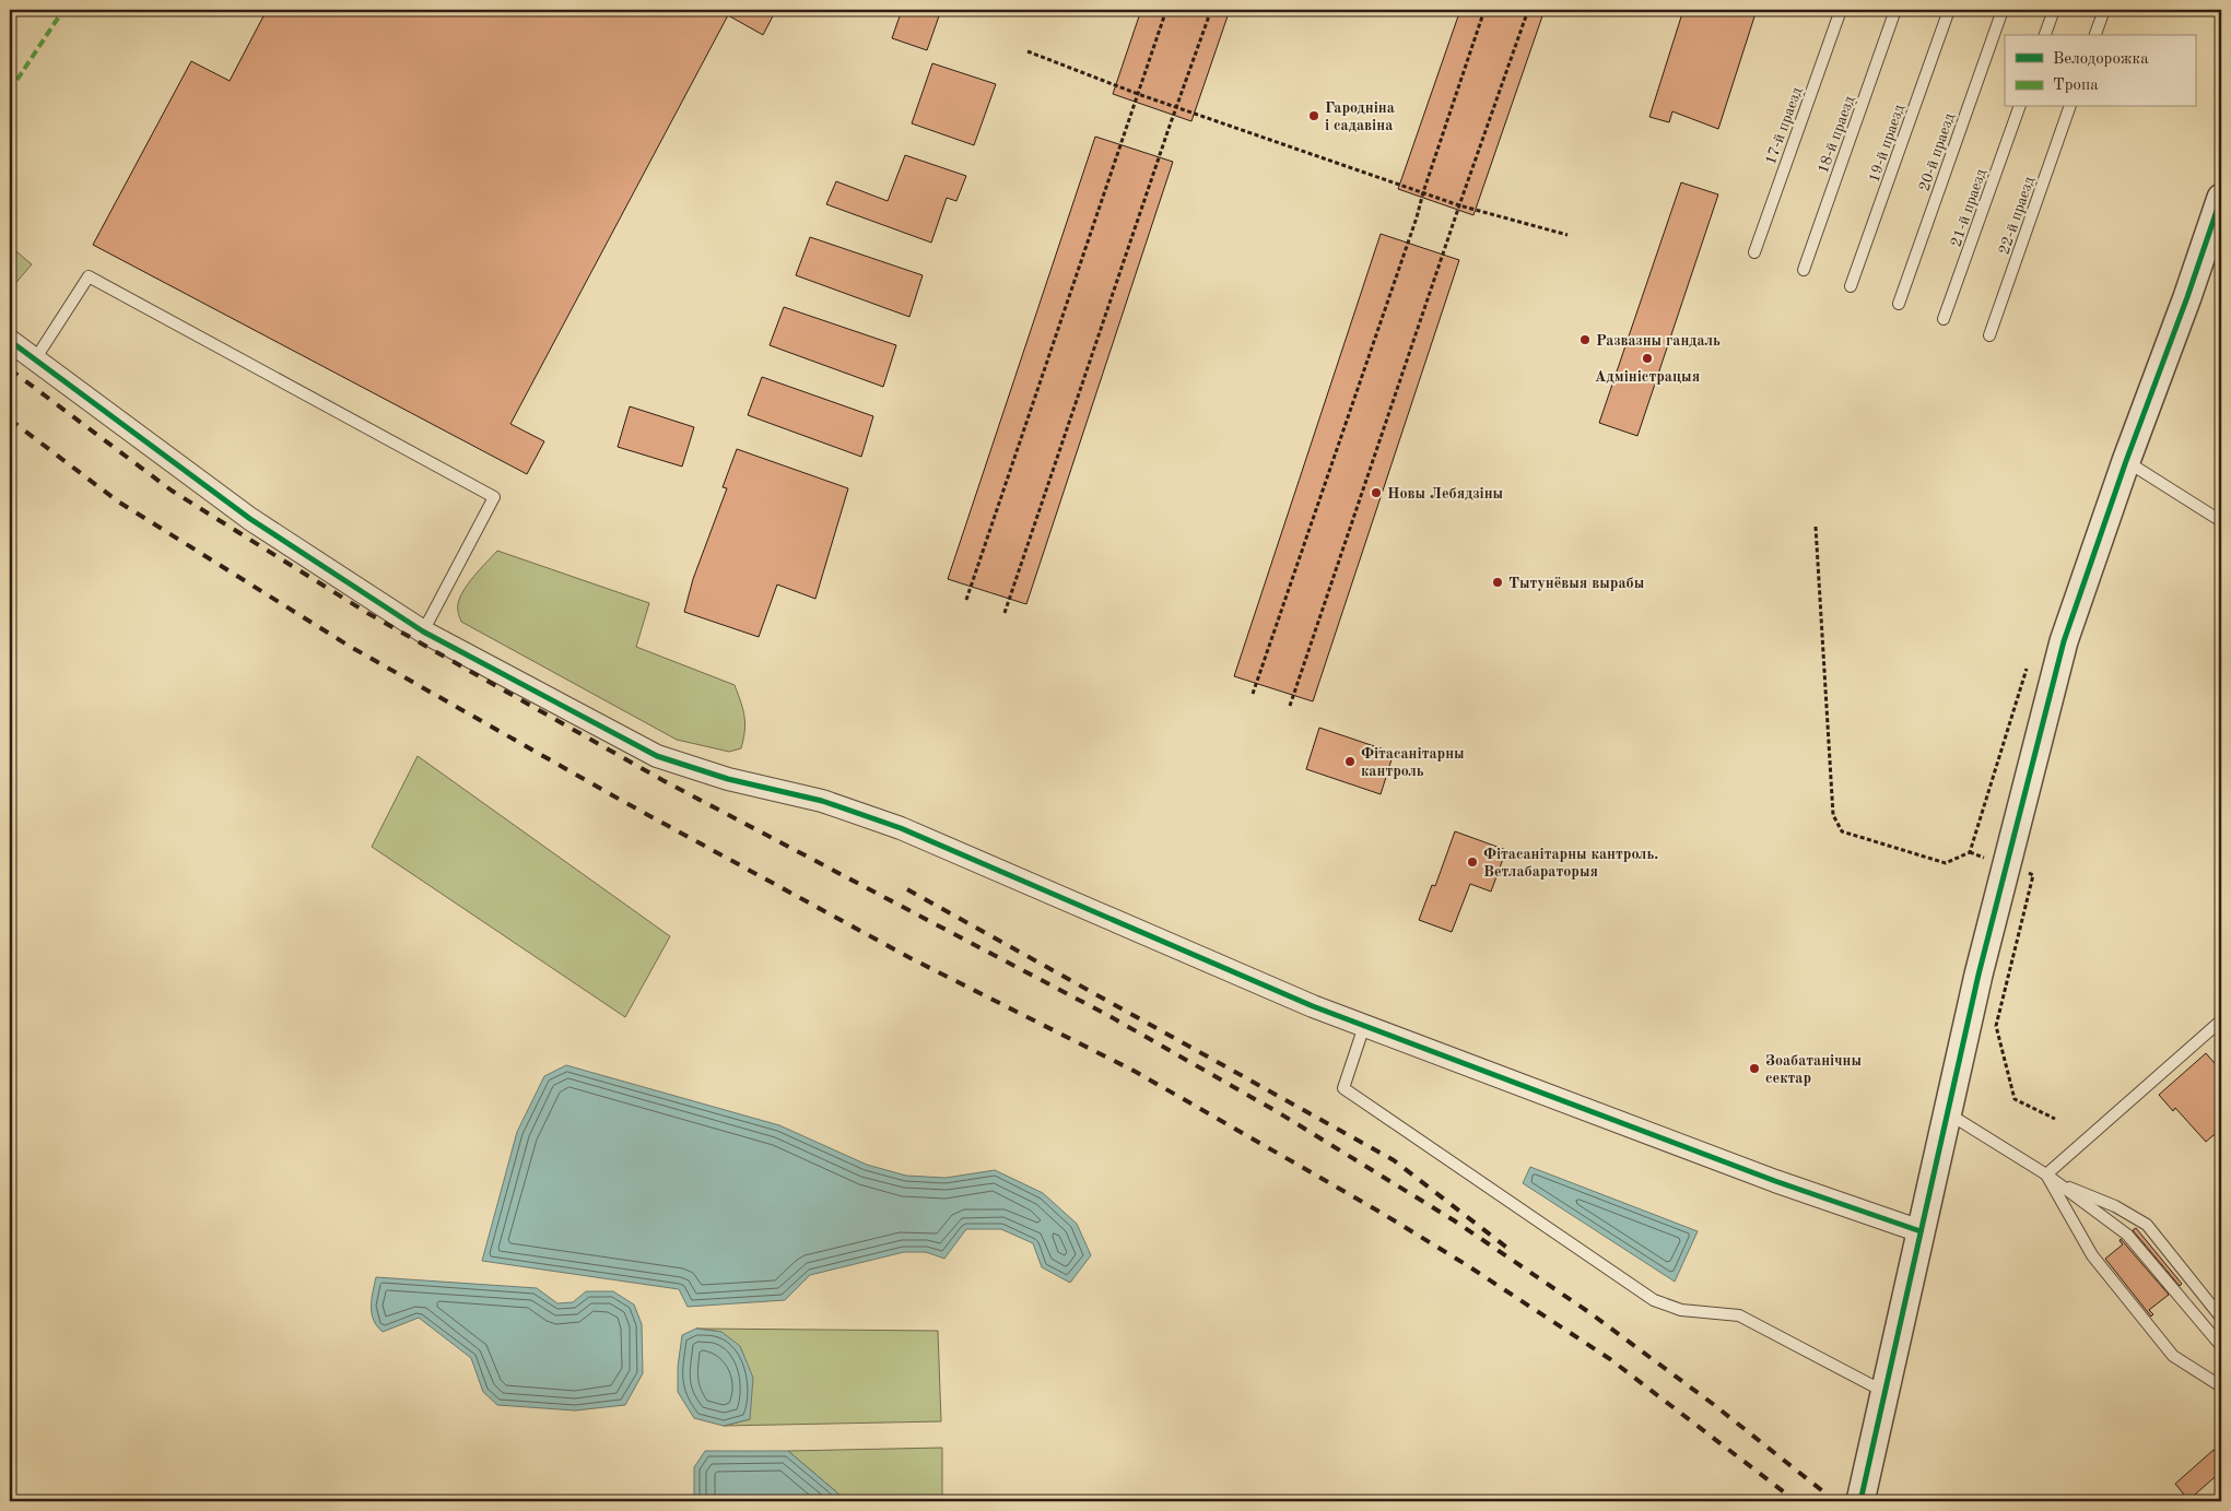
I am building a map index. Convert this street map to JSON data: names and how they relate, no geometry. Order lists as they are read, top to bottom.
{
  "streets": {
    "lane": [
      "17-й праезд",
      "18-й праезд",
      "19-й праезд",
      "20-й праезд",
      "21-й праезд",
      "22-й праезд"
    ]
  },
  "places": [
    "Гародніна і садавіна",
    "Развазны гандаль",
    "Адміністрацыя",
    "Новы Лебядзіны",
    "Тытунёвыя вырабы",
    "Фітасанітарны кантроль",
    "Фітасанітарны кантроль. Ветлабараторыя",
    "Зоабатанічны сектар"
  ],
  "legend": ["Велодорожка", "Тропа"]
}
